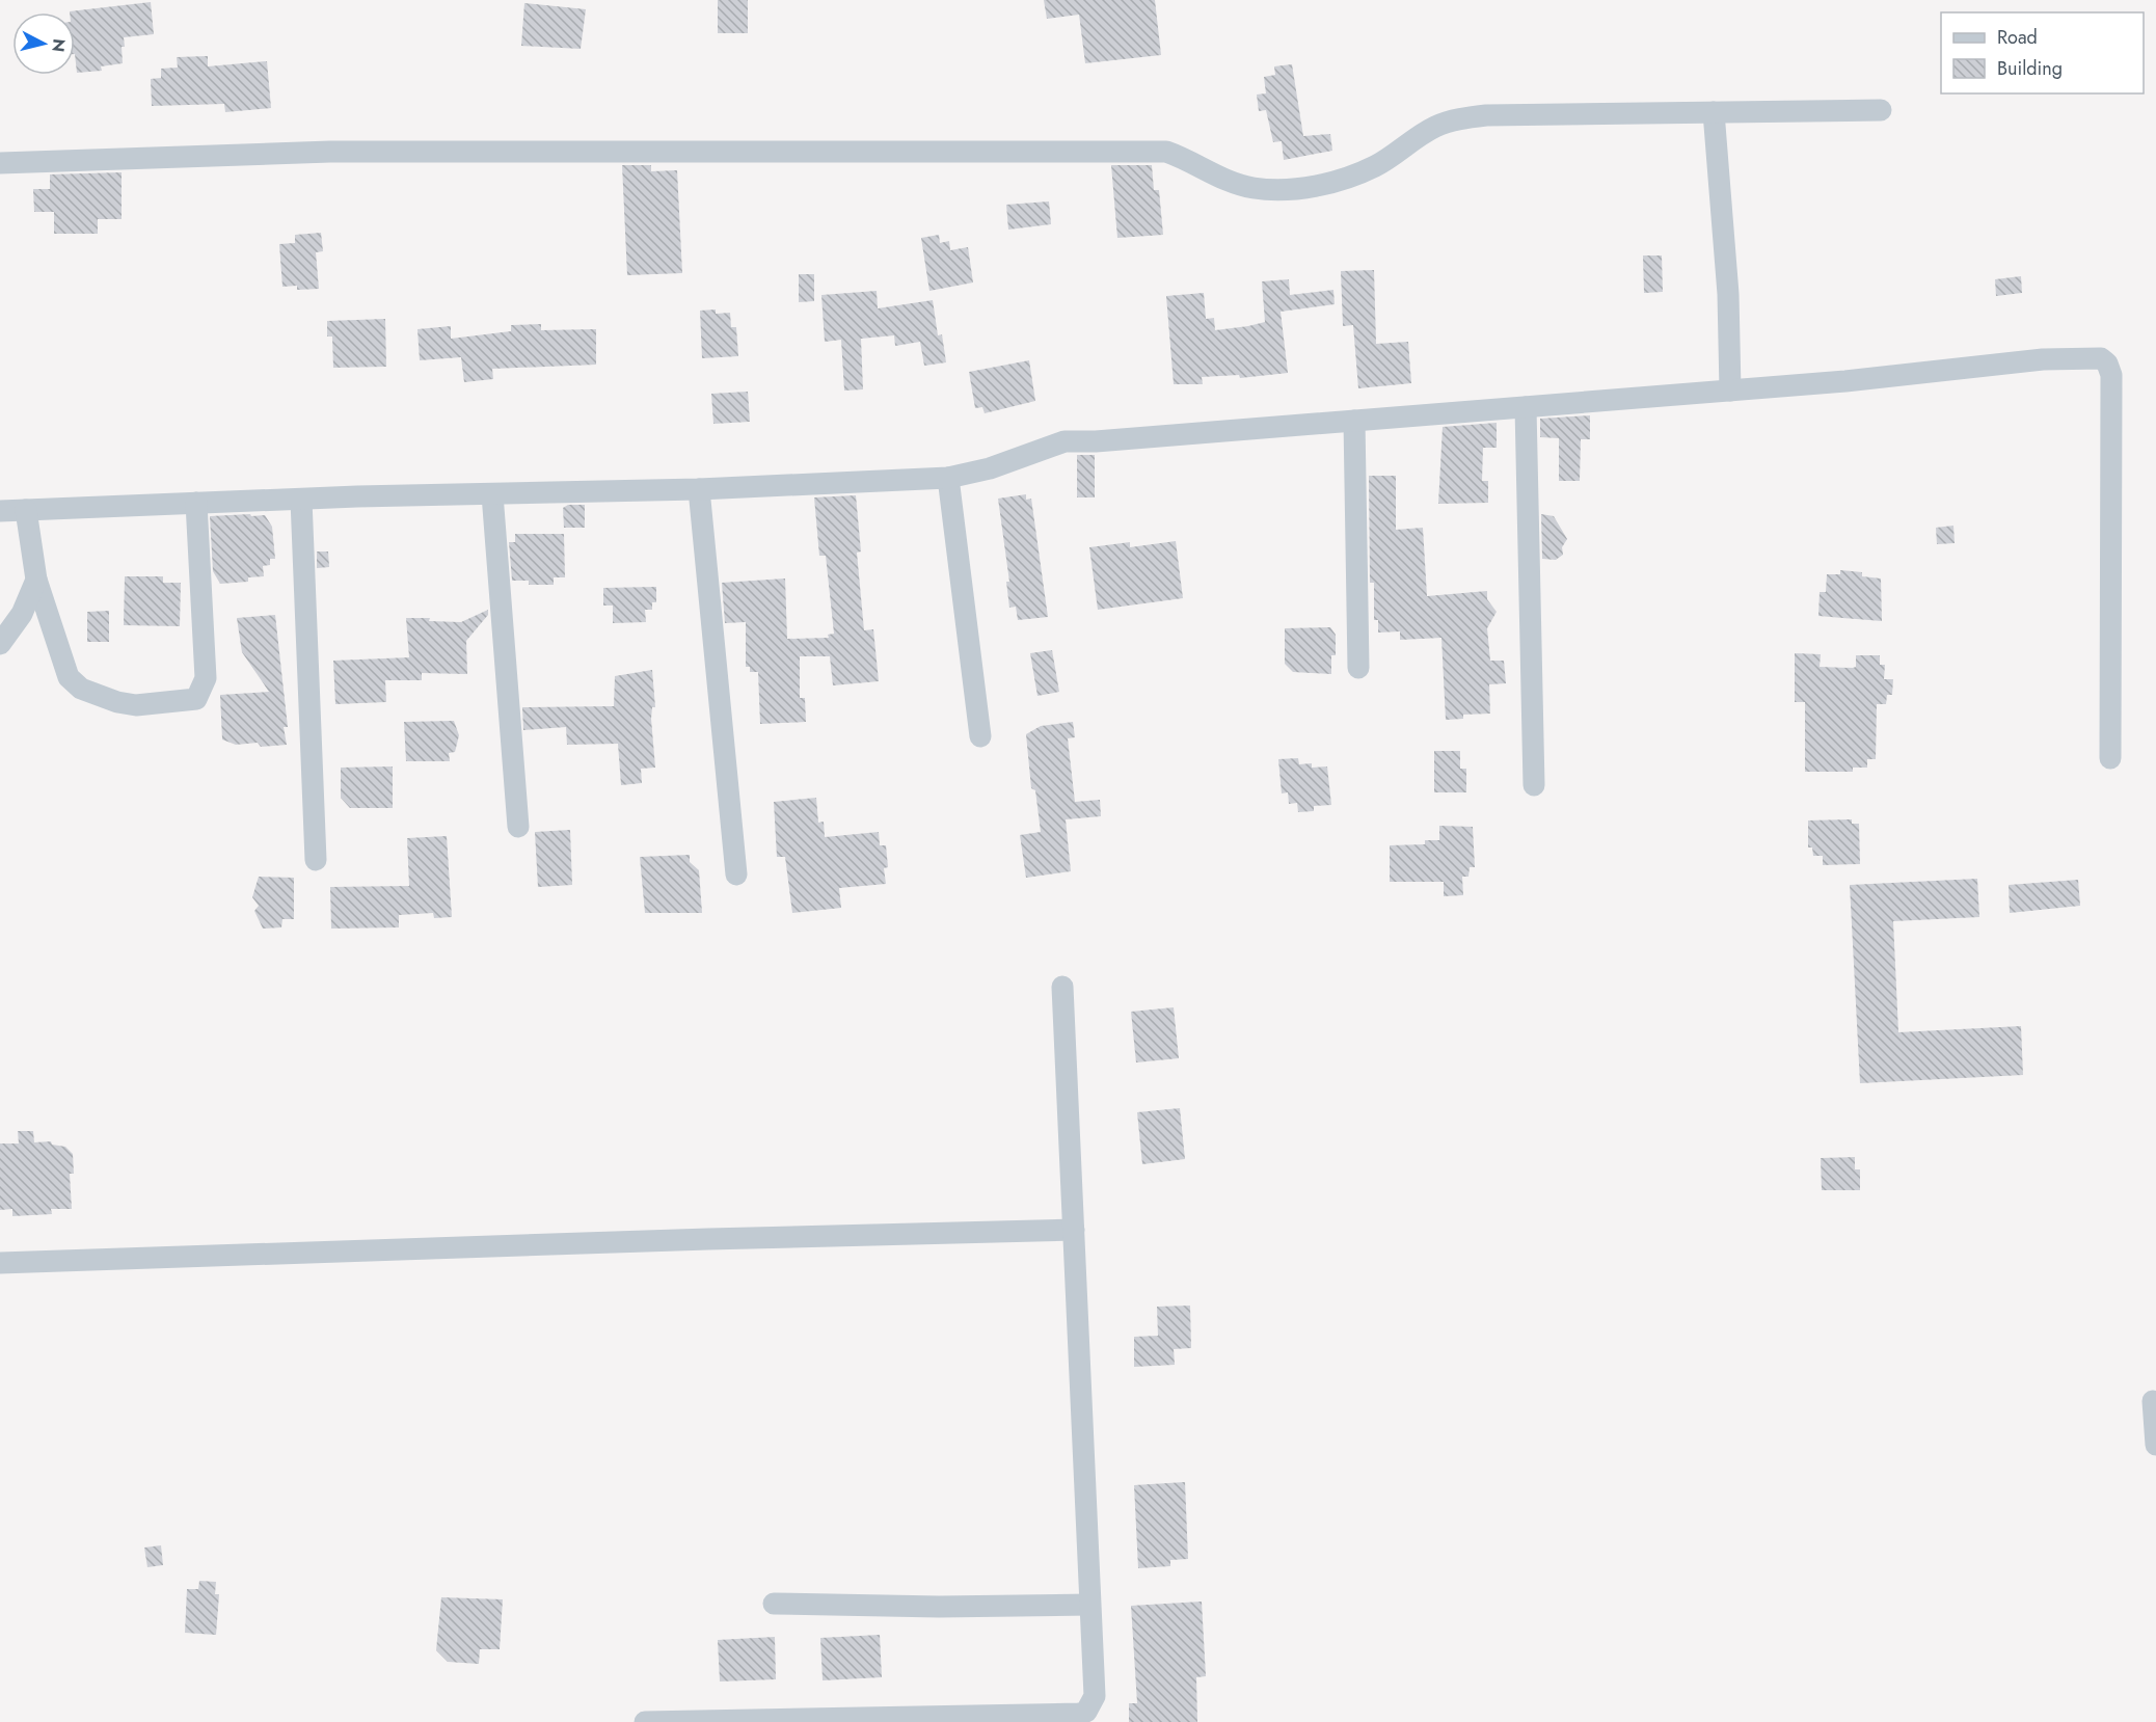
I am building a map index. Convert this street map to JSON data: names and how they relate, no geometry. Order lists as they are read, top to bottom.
{
  "legend": ["Road", "Building"],
  "north": "right"
}
